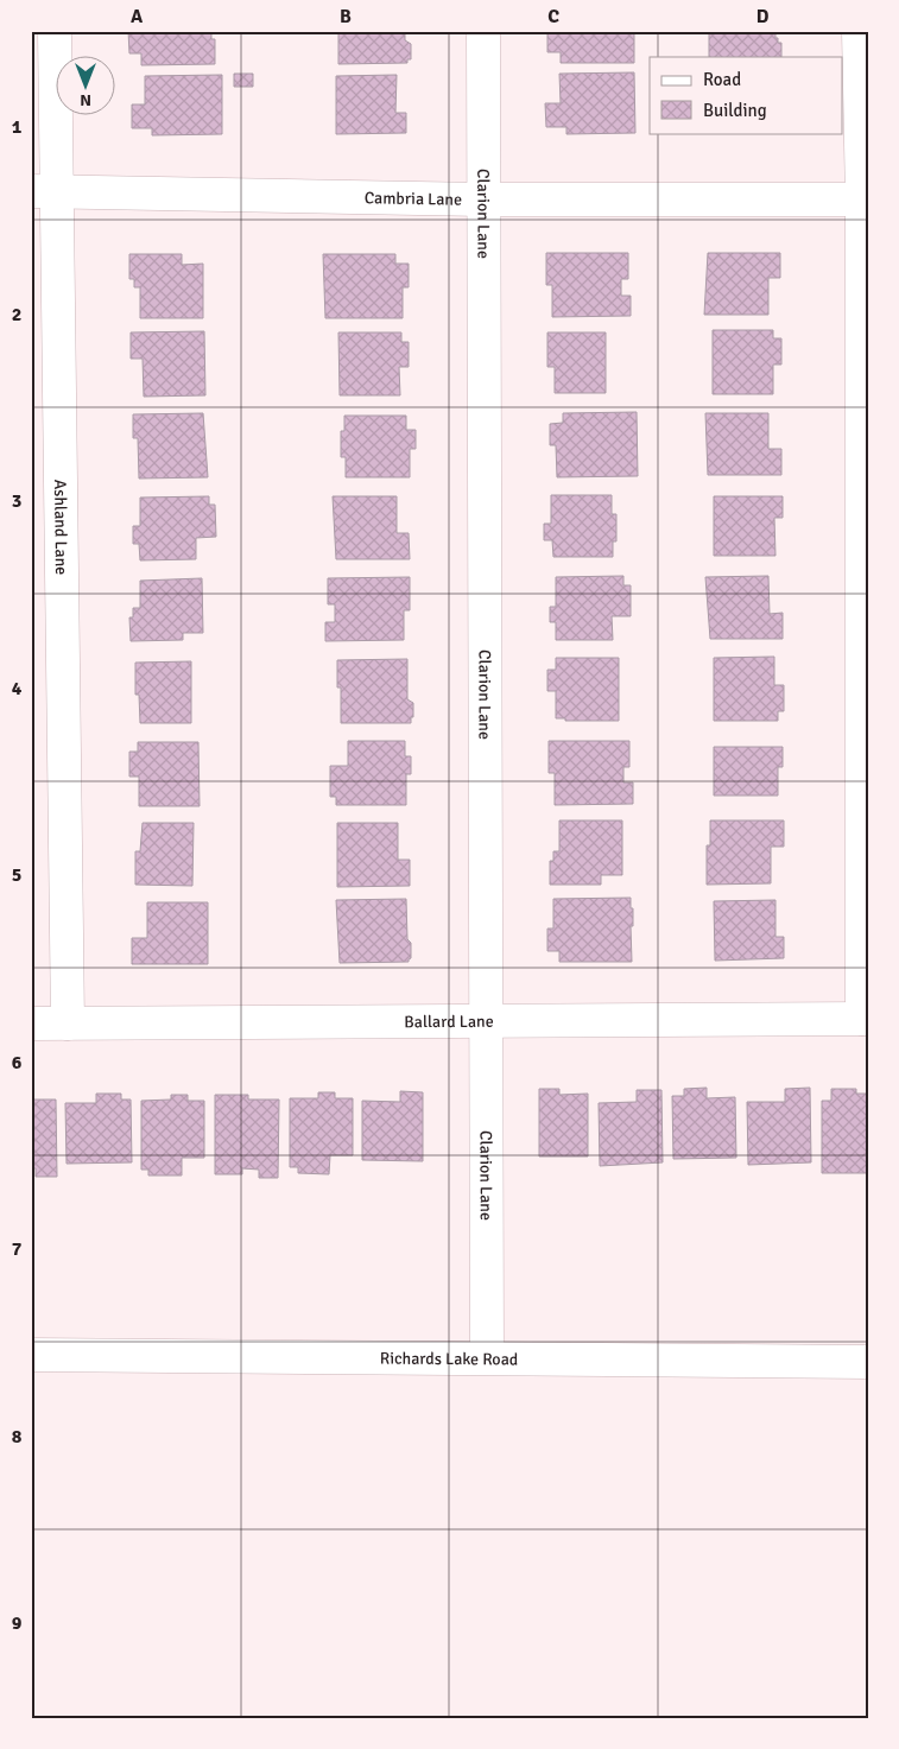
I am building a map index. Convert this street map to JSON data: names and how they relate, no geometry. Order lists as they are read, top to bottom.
{
  "streets": {
    "street": [
      "Cambria Lane",
      "Clarion Lane",
      "Ashland Lane",
      "Ballard Lane",
      "Richards Lake Road"
    ]
  },
  "crossings": [
    ["Cambria Lane", "Clarion Lane"],
    ["Cambria Lane", "Ashland Lane"],
    ["Clarion Lane", "Ballard Lane"],
    ["Clarion Lane", "Richards Lake Road"],
    ["Ashland Lane", "Ballard Lane"]
  ],
  "legend": ["Road", "Building"],
  "north": "bottom",
  "grid": {
    "columns": [
      "A",
      "B",
      "C",
      "D"
    ],
    "rows": [
      "1",
      "2",
      "3",
      "4",
      "5",
      "6",
      "7",
      "8",
      "9"
    ]
  }
}
